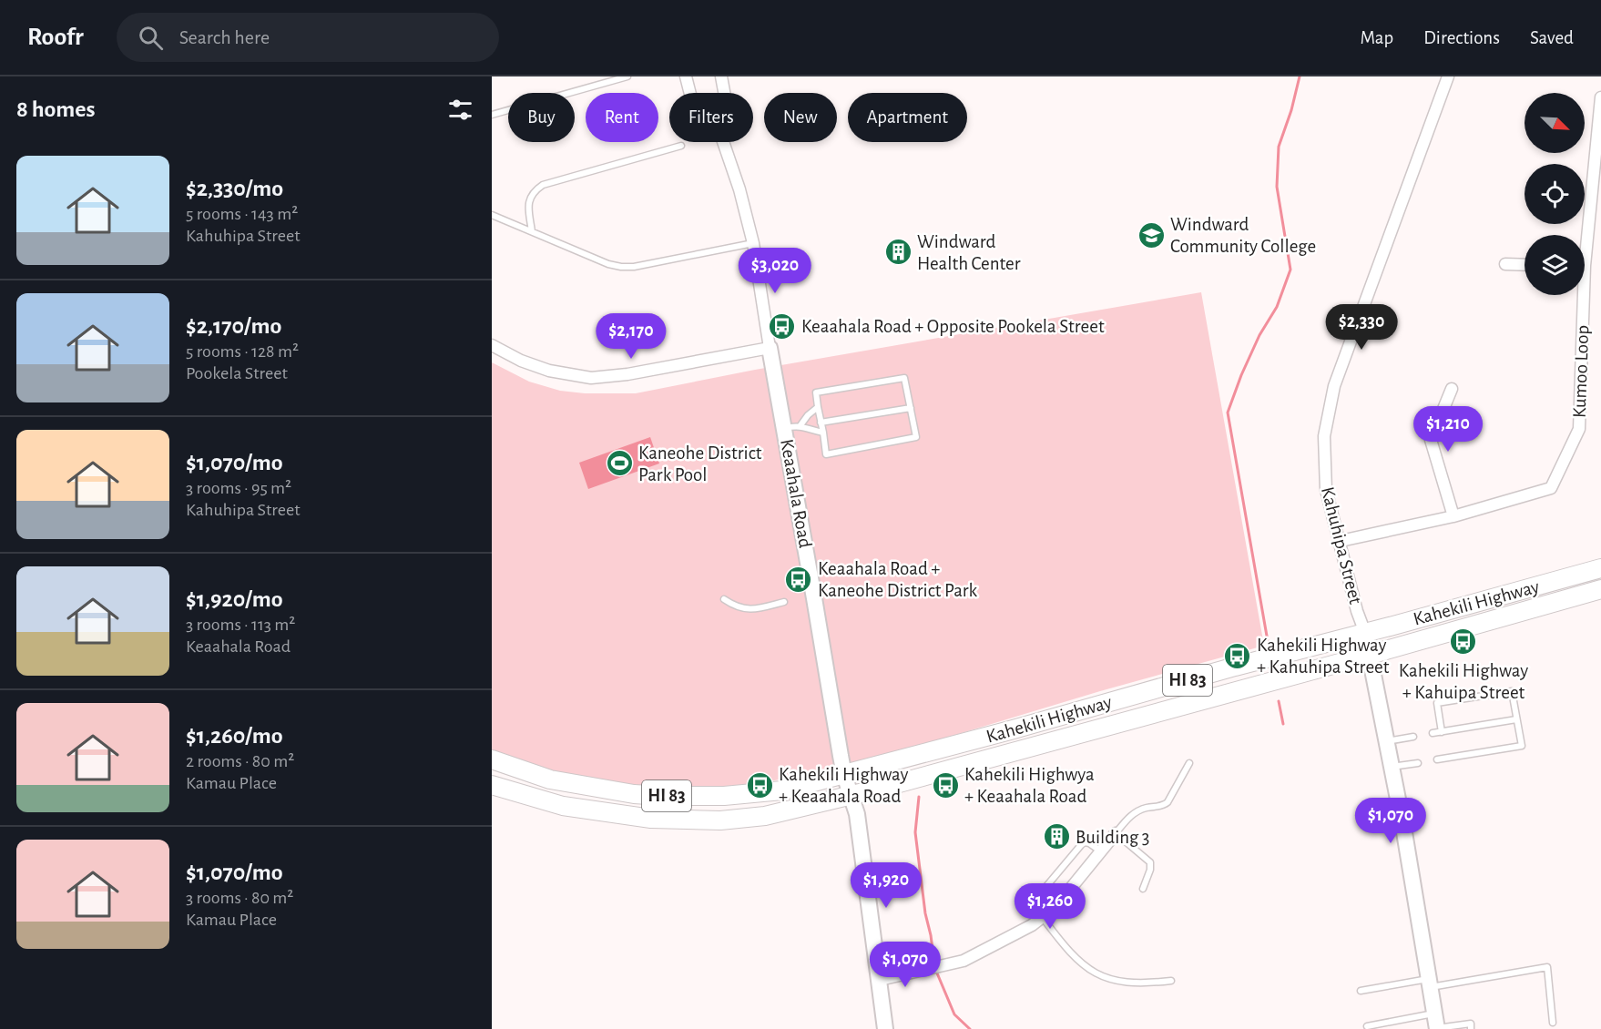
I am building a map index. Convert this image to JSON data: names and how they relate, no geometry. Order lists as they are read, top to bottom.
{
  "streets": {
    "main road": ["Kahekili Highway", "HI 83"],
    "street": ["Kumoo Loop", "Keaahala Road", "Kahuhipa Street"]
  },
  "crossings": [
    ["Kumoo Loop", "Kahuhipa Street"],
    ["Keaahala Road", "Kahekili Highway"],
    ["Kahuhipa Street", "Kahekili Highway"]
  ],
  "places": {
    "school or university": ["Windward Community College"],
    "building": ["Windward Health Center", "Building 3"],
    "bus stop": [
      "Keaahala Road + Opposite Pookela Street",
      "Keaahala Road + Kaneohe District Park",
      "Kahekili Highway + Kahuipa Street",
      "Kahekili Highway + Kahuhipa Street",
      "Kahekili Highway + Keaahala Road",
      "Kahekili Highwya + Keaahala Road"
    ],
    "sports": ["Kaneohe District Park Pool"]
  },
  "north": "bottom right",
  "page": {
    "header": "Roofr",
    "search": "Search here",
    "nav": ["Map", "Directions", "Saved"],
    "heading": "8 homes",
    "chip": [
      "Buy",
      "Rent",
      "Filters",
      "New",
      "Apartment"
    ],
    "list": [
      {
        "name": "$2,330/mo",
        "note": "5 rooms · 143 m² · Kahuhipa Street"
      },
      {
        "name": "$2,170/mo",
        "note": "5 rooms · 128 m² · Pookela Street"
      },
      {
        "name": "$1,070/mo",
        "note": "3 rooms · 95 m² · Kahuhipa Street"
      },
      {
        "name": "$1,920/mo",
        "note": "3 rooms · 113 m² · Keaahala Road"
      },
      {
        "name": "$1,260/mo",
        "note": "2 rooms · 80 m² · Kamau Place"
      },
      {
        "name": "$1,070/mo",
        "note": "3 rooms · 80 m² · Kamau Place"
      }
    ],
    "price": [
      "$3,020",
      "$2,330",
      "$2,170",
      "$1,210",
      "$1,070",
      "$1,920",
      "$1,260",
      "$1,070"
    ]
  }
}
